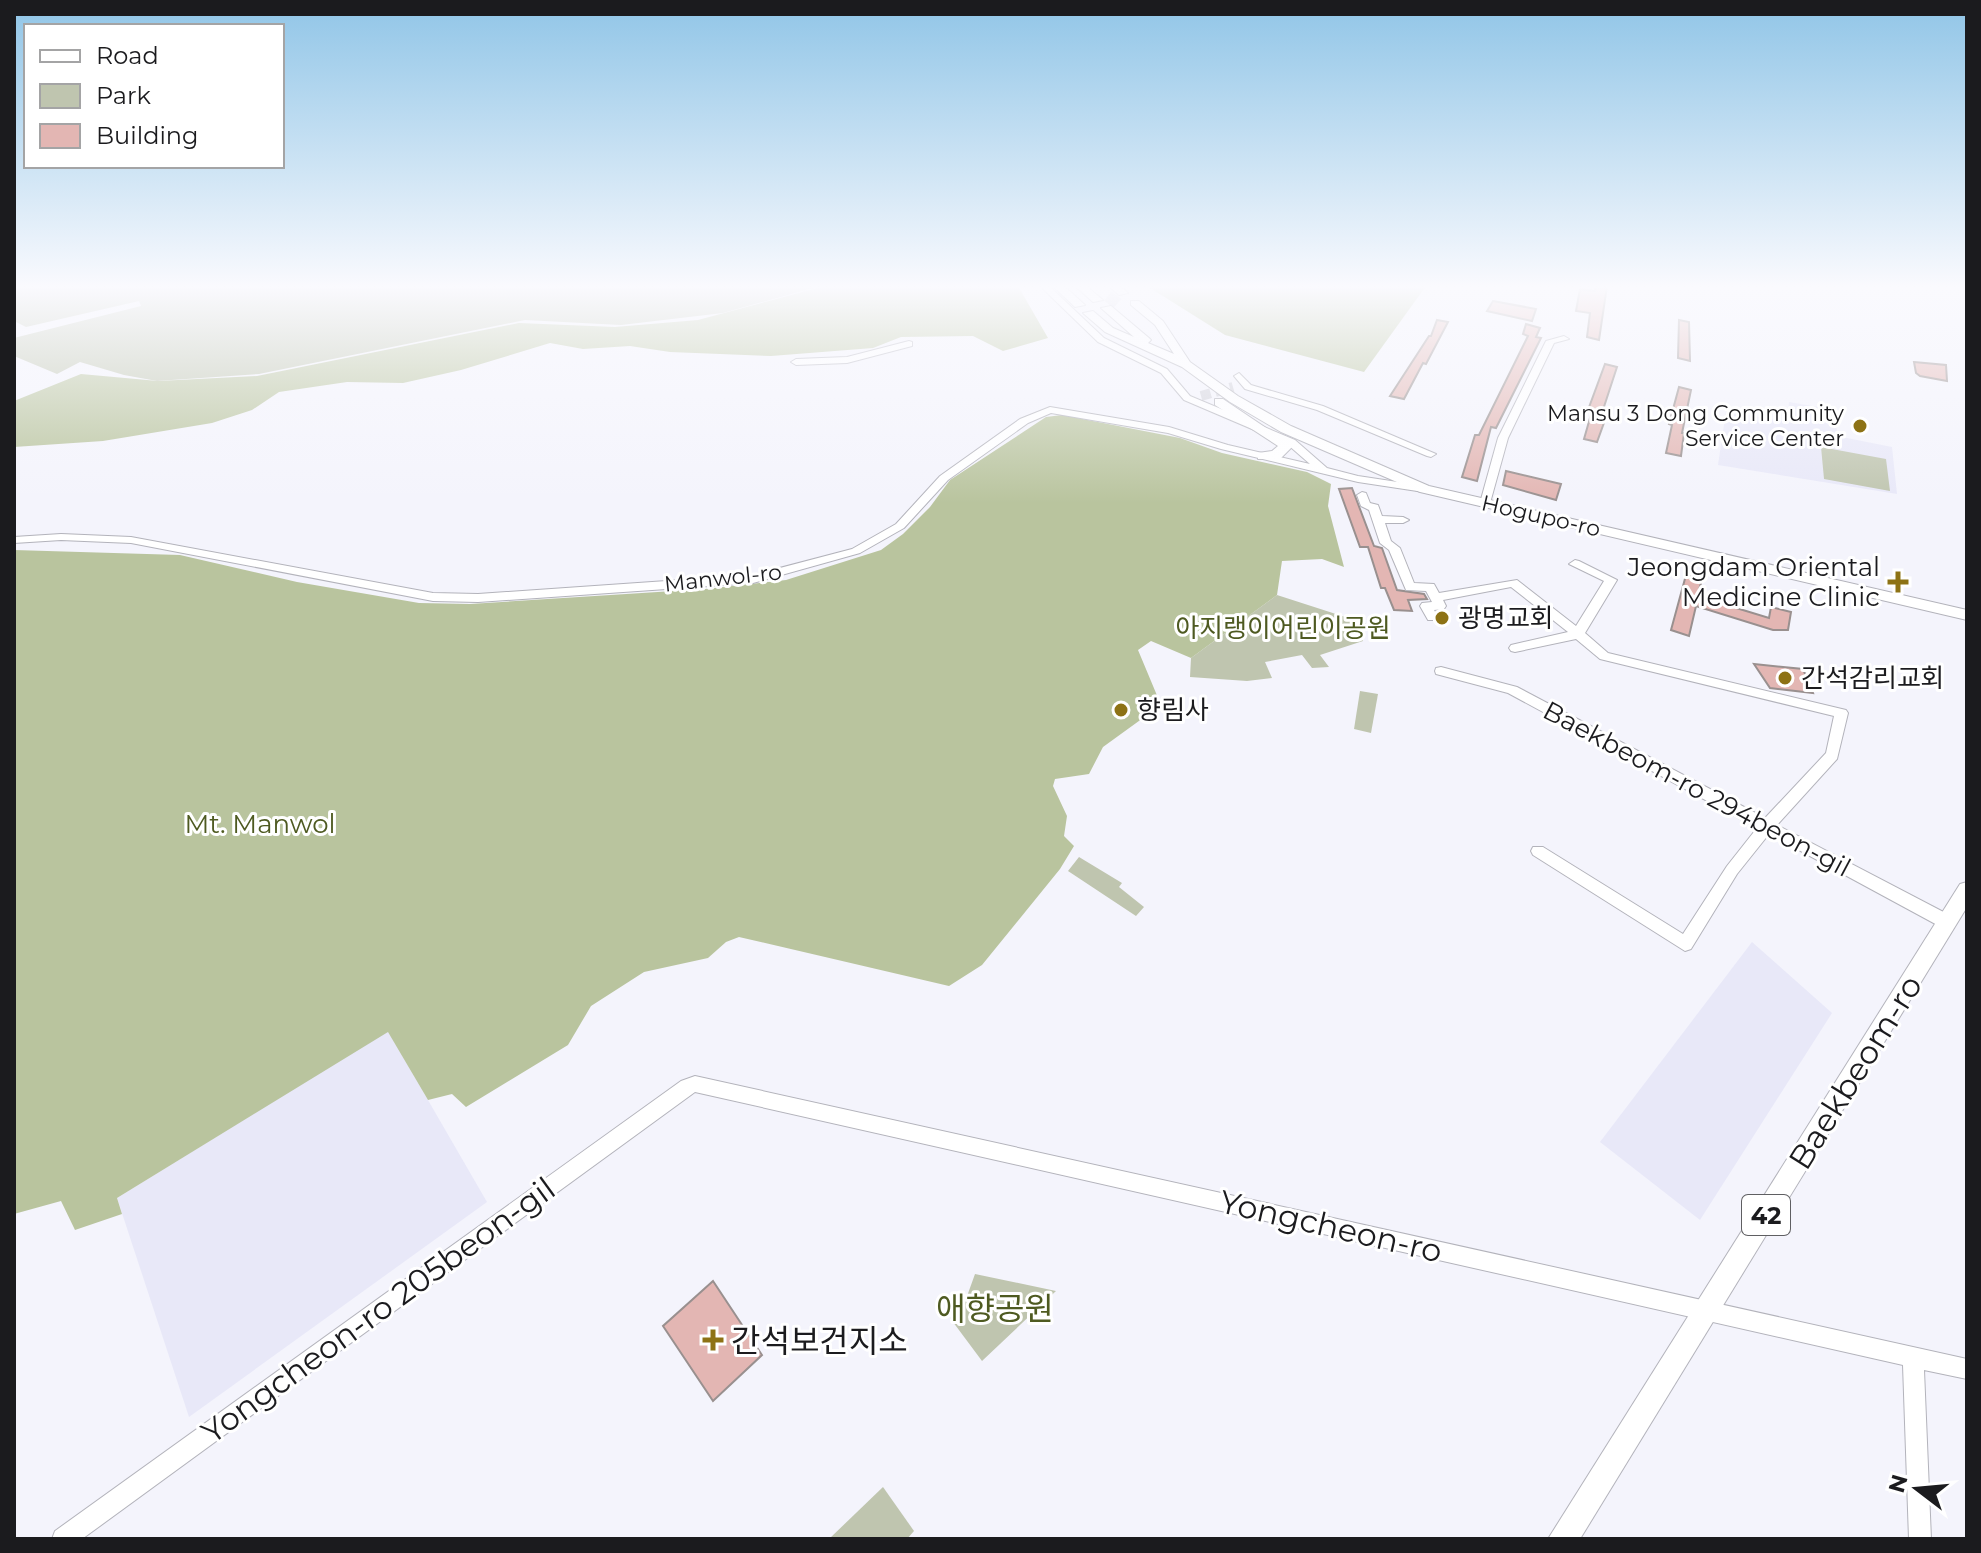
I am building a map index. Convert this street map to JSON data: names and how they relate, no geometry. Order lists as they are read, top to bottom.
{
  "streets": {
    "main road": ["Hogupo-ro", "Baekbeom-ro", "42"],
    "street": [
      "Manwol-ro",
      "Baekbeom-ro 294beon-gil",
      "Yongcheon-ro",
      "Yongcheon-ro 205beon-gil"
    ]
  },
  "crossings": [
    ["Hogupo-ro", "Manwol-ro"],
    ["Baekbeom-ro 294beon-gil", "Baekbeom-ro"],
    ["Baekbeom-ro", "Yongcheon-ro"],
    ["Yongcheon-ro", "Yongcheon-ro 205beon-gil"]
  ],
  "parks": ["아지랭이어린이공원", "Mt. Manwol", "애향공원"],
  "places": {
    "other": [
      "Mansu 3 Dong Community Service Center",
      "광명교회",
      "간석감리교회",
      "향림사"
    ],
    "health": ["Jeongdam Oriental Medicine Clinic", "간석보건지소"]
  },
  "legend": ["Road", "Park", "Building"],
  "north": "left"
}
